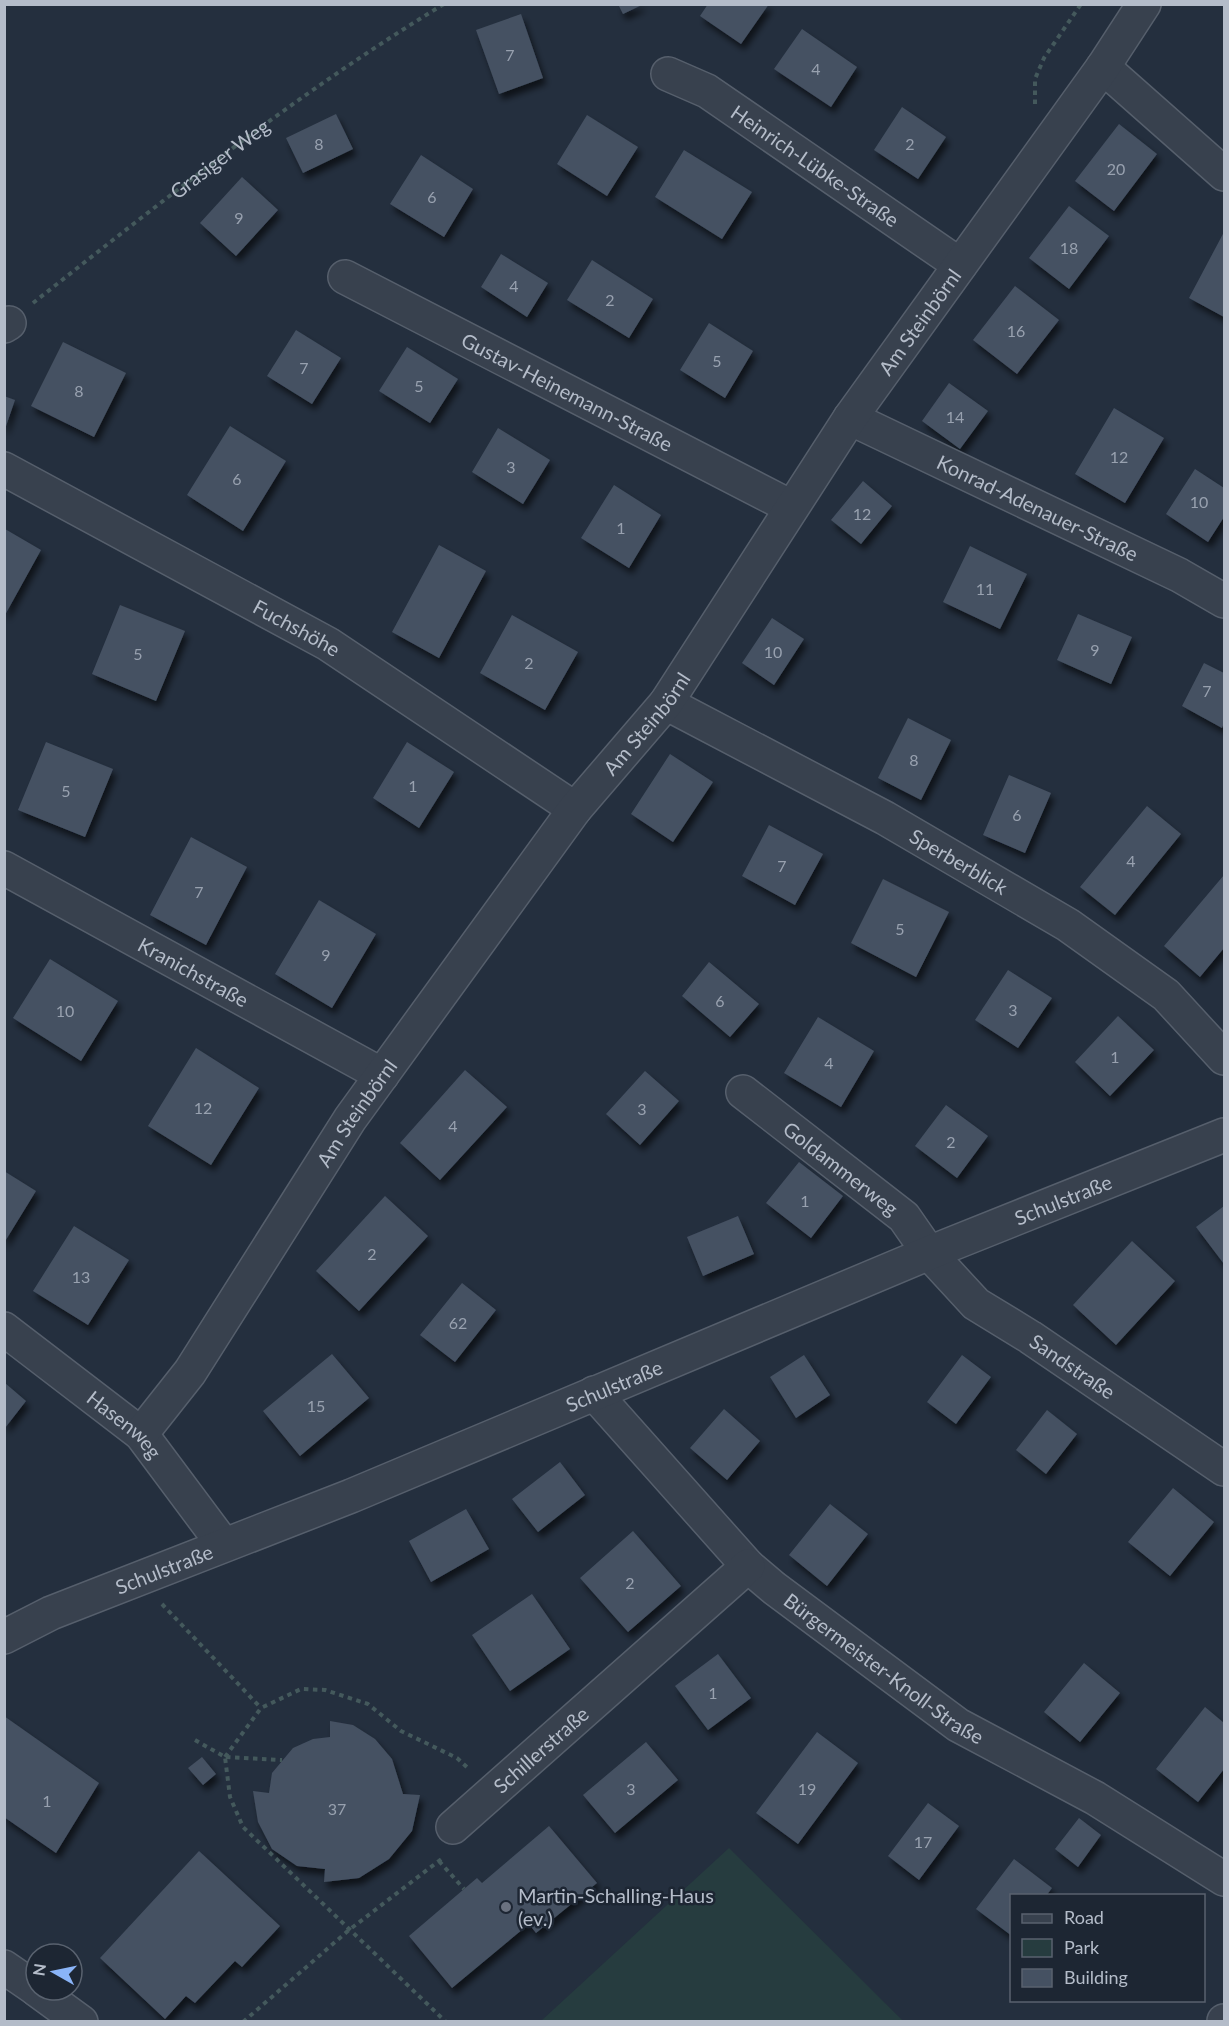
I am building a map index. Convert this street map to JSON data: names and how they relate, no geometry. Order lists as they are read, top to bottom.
{
  "streets": {
    "street": [
      "Heinrich-Lübke-Straße",
      "Am Steinbörnl",
      "Gustav-Heinemann-Straße",
      "Konrad-Adenauer-Straße",
      "Fuchshöhe",
      "Sperberblick",
      "Kranichstraße",
      "Goldammerweg",
      "Schulstraße",
      "Sandstraße",
      "Hasenweg",
      "Bürgermeister-Knoll-Straße",
      "Schillerstraße"
    ],
    "path": ["Grasiger Weg"]
  },
  "crossings": [
    ["Heinrich-Lübke-Straße", "Am Steinbörnl"],
    ["Am Steinbörnl", "Gustav-Heinemann-Straße"],
    ["Am Steinbörnl", "Konrad-Adenauer-Straße"],
    ["Am Steinbörnl", "Fuchshöhe"],
    ["Am Steinbörnl", "Sperberblick"],
    ["Am Steinbörnl", "Kranichstraße"],
    ["Am Steinbörnl", "Hasenweg"],
    ["Goldammerweg", "Schulstraße"],
    ["Goldammerweg", "Sandstraße"],
    ["Schulstraße", "Sandstraße"],
    ["Schulstraße", "Hasenweg"],
    ["Schulstraße", "Bürgermeister-Knoll-Straße"],
    ["Bürgermeister-Knoll-Straße", "Schillerstraße"]
  ],
  "places": ["Martin-Schalling-Haus (ev.)"],
  "house_numbers": [
    "7",
    "4",
    "8",
    "2",
    "20",
    "6",
    "9",
    "18",
    "4",
    "2",
    "16",
    "5",
    "7",
    "5",
    "8",
    "14",
    "12",
    "3",
    "6",
    "10",
    "12",
    "1",
    "11",
    "9",
    "10",
    "5",
    "2",
    "7",
    "8",
    "1",
    "5",
    "6",
    "4",
    "7",
    "7",
    "5",
    "9",
    "6",
    "3",
    "10",
    "1",
    "4",
    "12",
    "3",
    "4",
    "2",
    "1",
    "2",
    "13",
    "62",
    "15",
    "2",
    "1",
    "3",
    "19",
    "1",
    "37",
    "17"
  ],
  "legend": ["Road", "Park", "Building"],
  "north": "left"
}
